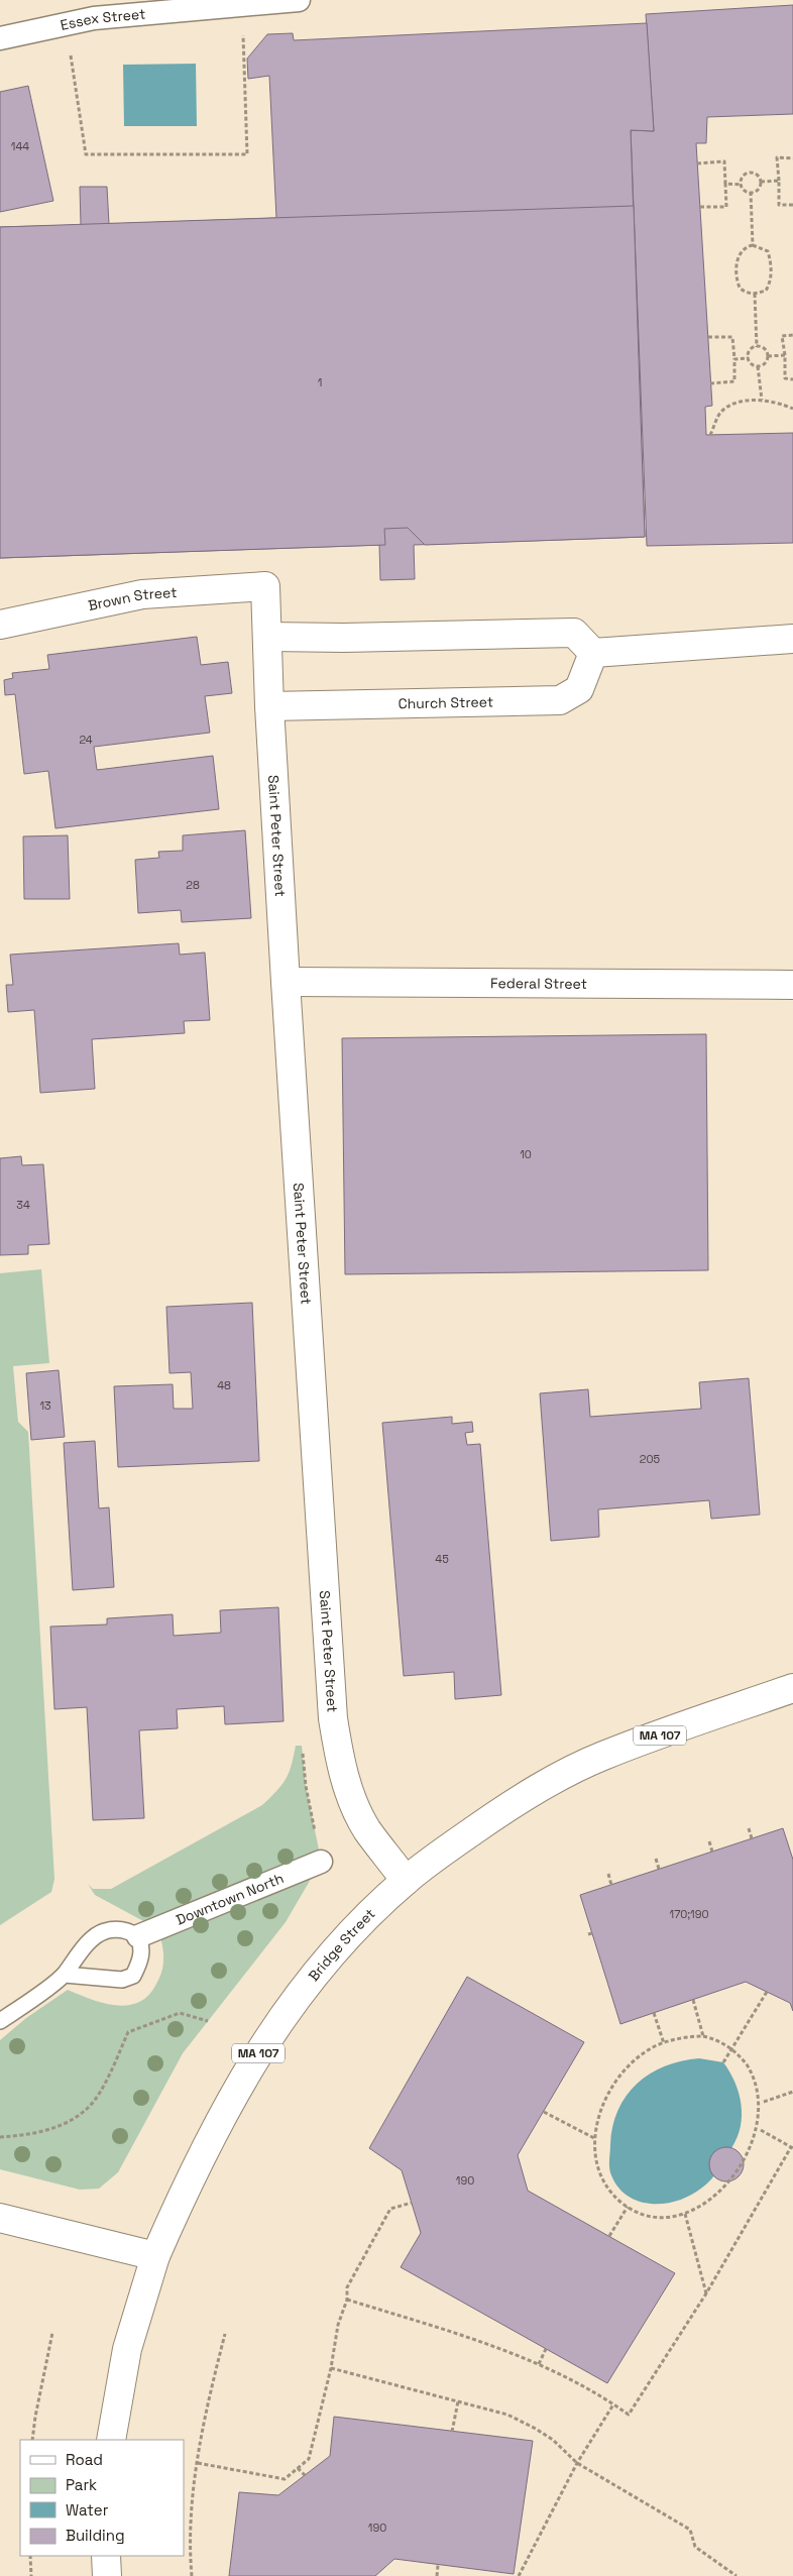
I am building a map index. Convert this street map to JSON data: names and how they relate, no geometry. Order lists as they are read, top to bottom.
{
  "streets": {
    "main road": [
      "Brown Street",
      "Church Street",
      "Saint Peter Street",
      "Federal Street",
      "MA 107",
      "Bridge Street"
    ],
    "street": ["Essex Street", "Downtown North"]
  },
  "crossings": [
    ["Brown Street", "Saint Peter Street"],
    ["Church Street", "Saint Peter Street"],
    ["Saint Peter Street", "Federal Street"],
    ["Saint Peter Street", "Bridge Street"],
    ["MA 107", "Bridge Street"]
  ],
  "house_numbers": [
    "144",
    "1",
    "24",
    "28",
    "10",
    "34",
    "48",
    "13",
    "205",
    "45",
    "170;190",
    "190",
    "190"
  ],
  "legend": [
    "Road",
    "Park",
    "Water",
    "Building"
  ]
}
